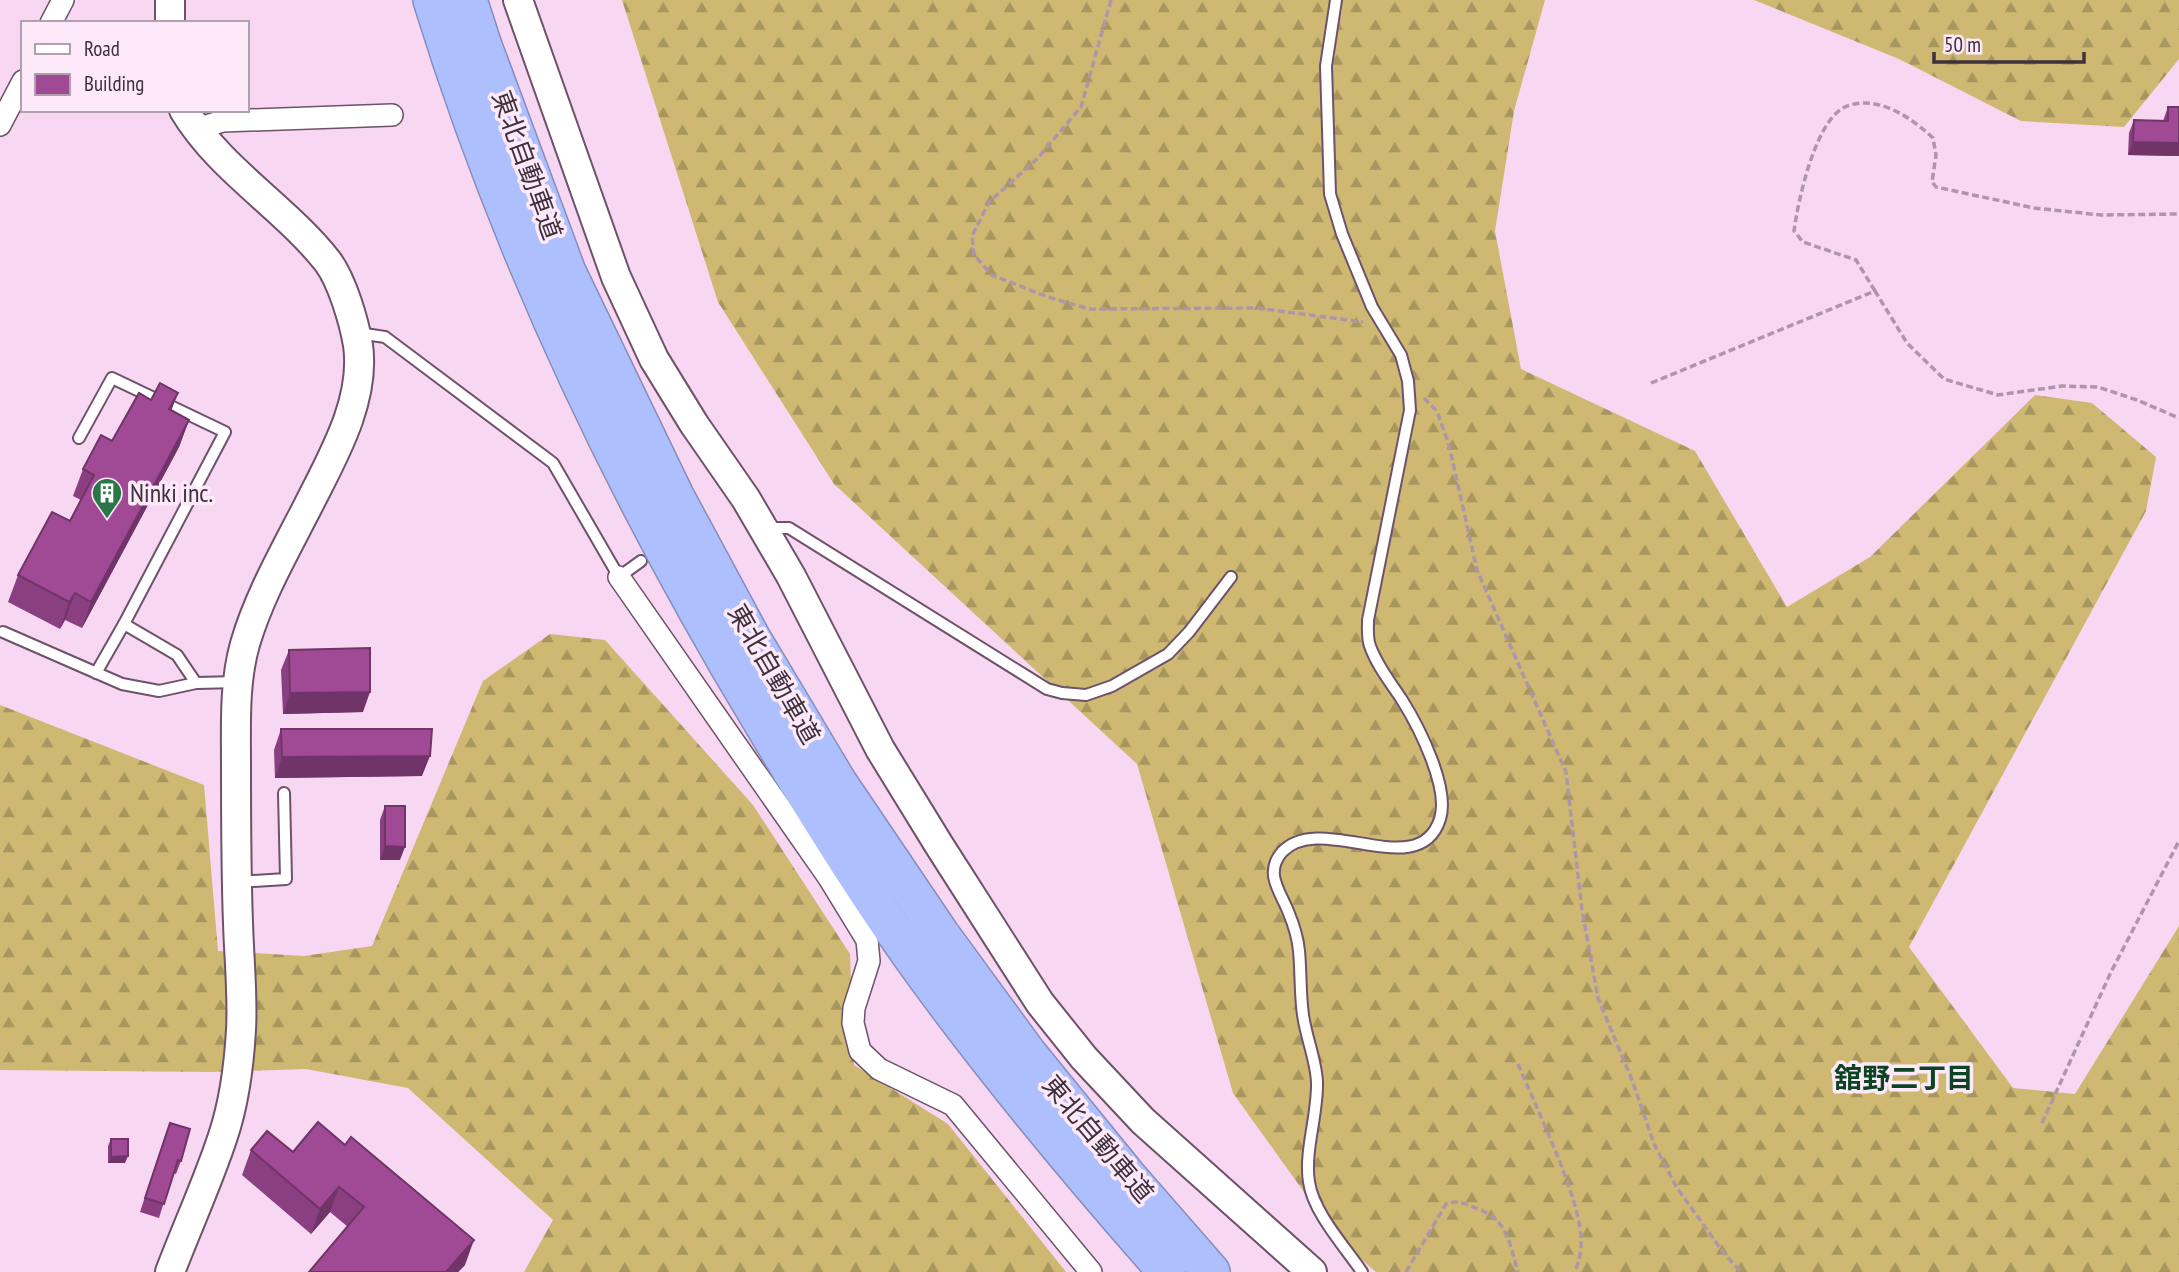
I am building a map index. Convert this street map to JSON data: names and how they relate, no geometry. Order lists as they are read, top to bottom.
{
  "streets": {
    "highway": ["東北自動車道"]
  },
  "districts": ["舘野二丁目"],
  "places": {
    "building": ["Ninki inc."]
  },
  "legend": ["Road", "Building"],
  "scale_bar": "50 m"
}
